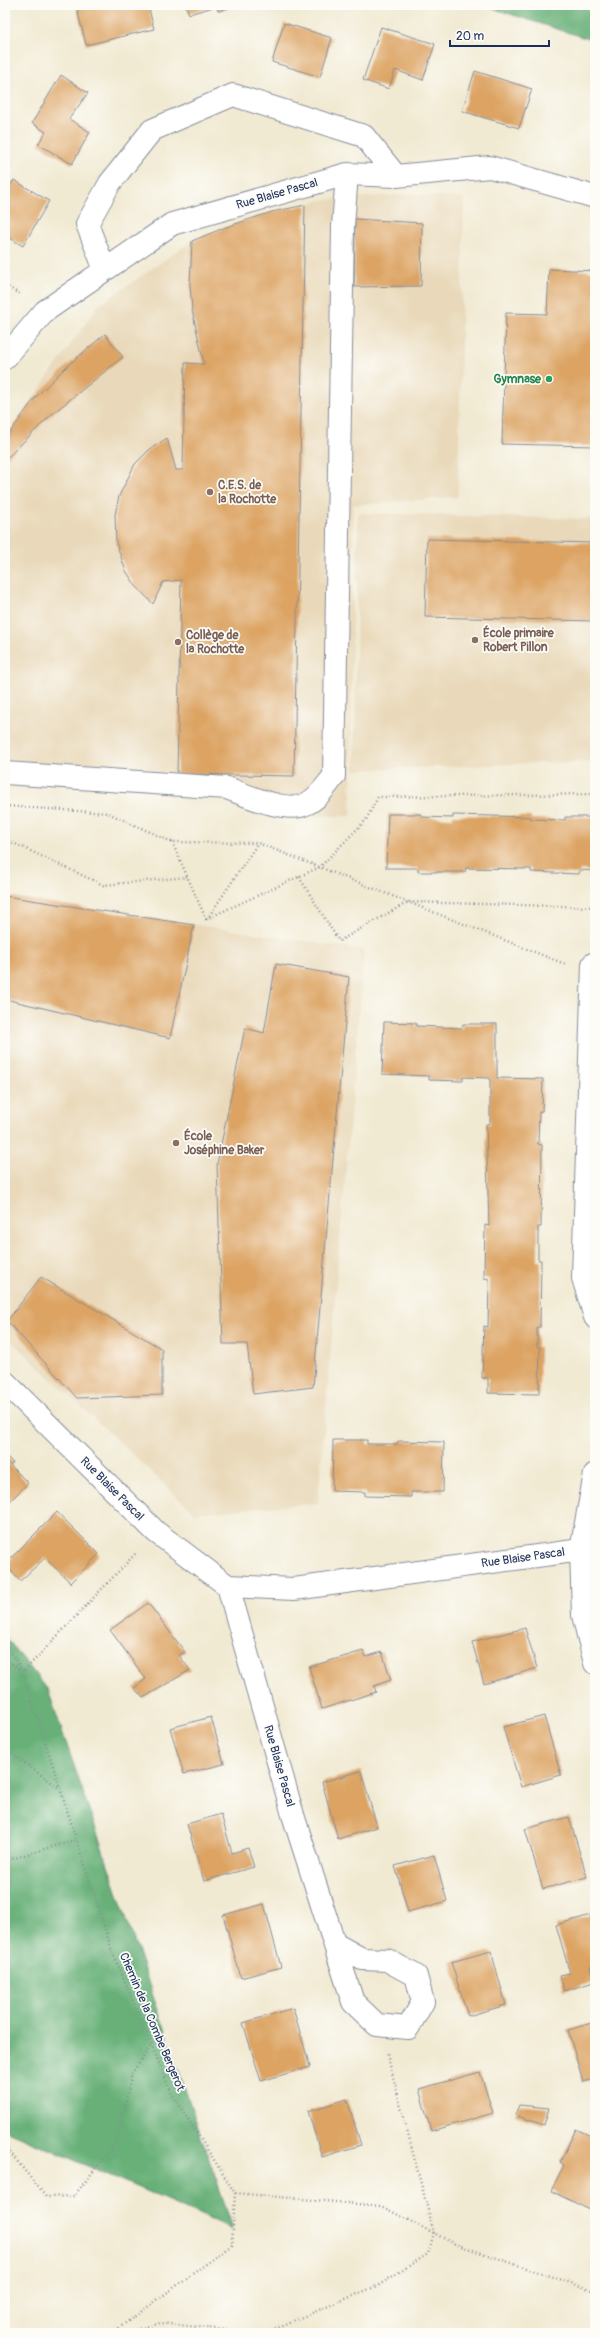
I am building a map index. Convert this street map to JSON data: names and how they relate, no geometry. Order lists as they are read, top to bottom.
{
  "streets": {
    "street": ["Rue Blaise Pascal"],
    "path": ["Chemin de la Combe Bergerot"]
  },
  "places": [
    "Gymnase",
    "C.E.S. de la Rochotte",
    "École primaire Robert Pillon",
    "Collège de la Rochotte",
    "École Joséphine Baker"
  ],
  "scale_bar": "20 m"
}
